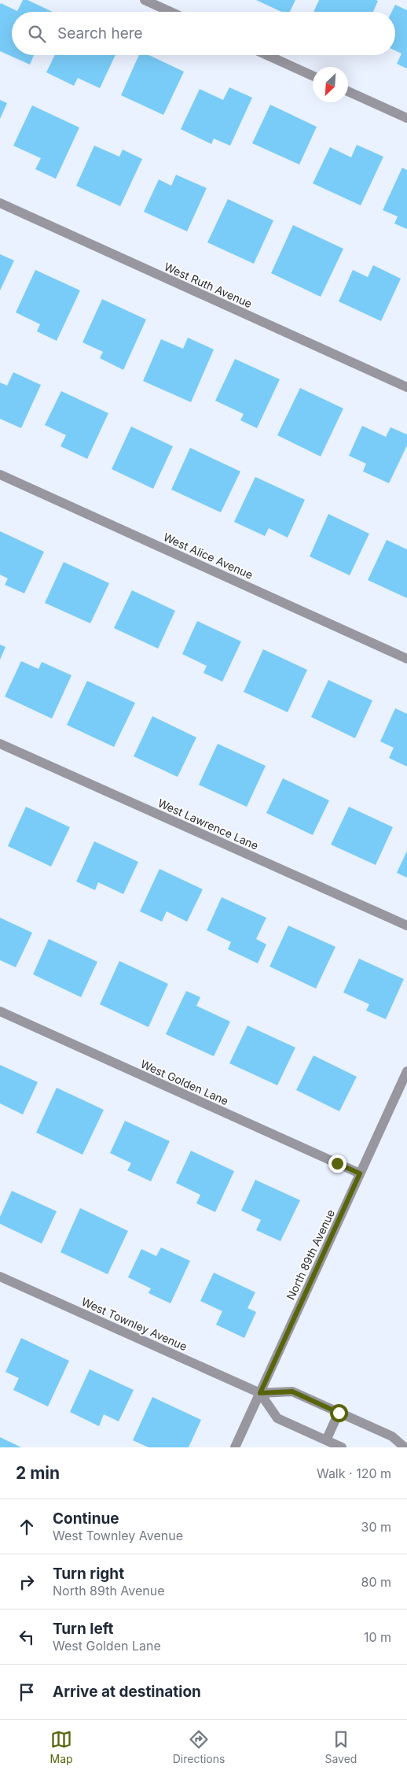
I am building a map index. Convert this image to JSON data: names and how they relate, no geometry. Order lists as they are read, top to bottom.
{
  "streets": {
    "street": [
      "West Ruth Avenue",
      "West Alice Avenue",
      "West Lawrence Lane",
      "West Golden Lane",
      "North 89th Avenue",
      "West Townley Avenue"
    ]
  },
  "crossings": [
    ["West Golden Lane", "North 89th Avenue"],
    ["North 89th Avenue", "West Townley Avenue"]
  ],
  "north": "bottom left",
  "page": {
    "search": "Search here",
    "heading": ["2 min", "Walk · 120 m"],
    "list": [
      ["Continue", "West Townley Avenue", "30 m"],
      ["Turn right", "North 89th Avenue", "80 m"],
      ["Turn left", "West Golden Lane", "10 m"],
      "Arrive at destination"
    ],
    "nav": ["Map", "Directions", "Saved"]
  }
}
